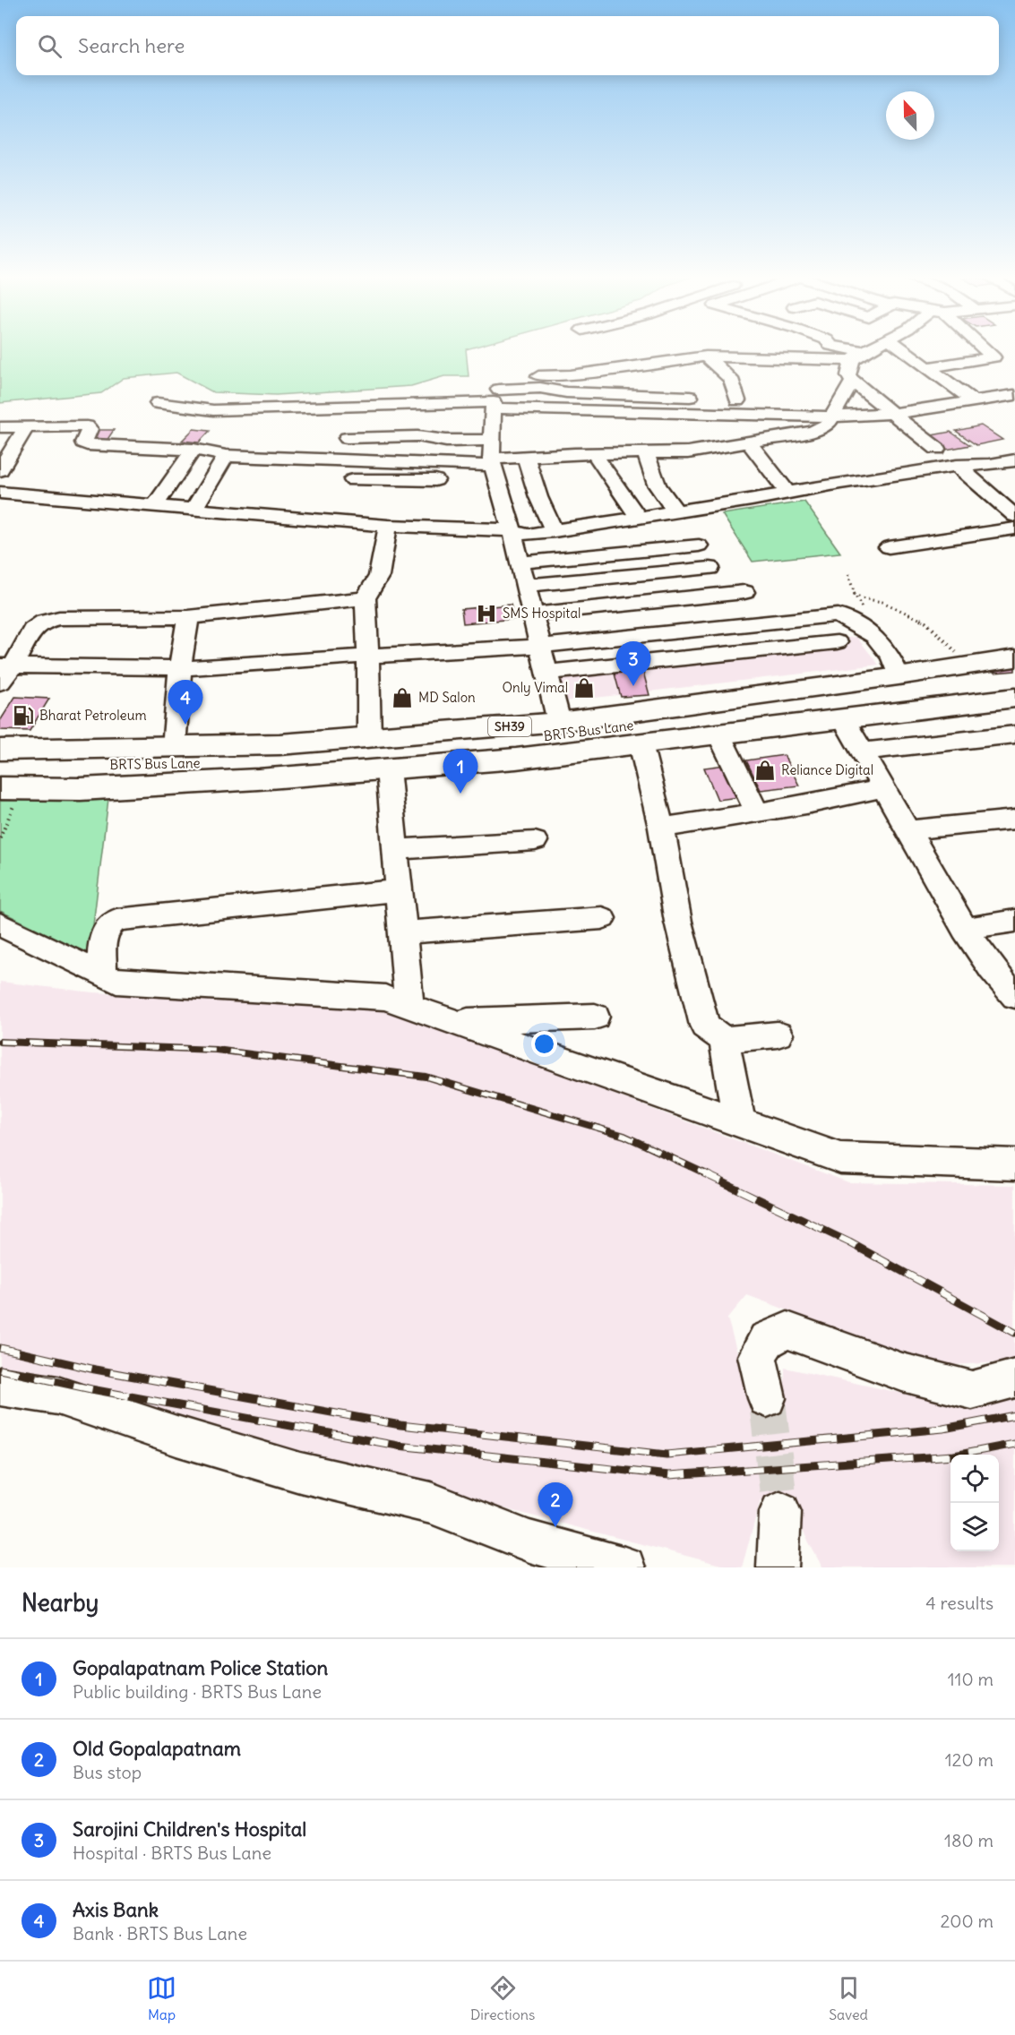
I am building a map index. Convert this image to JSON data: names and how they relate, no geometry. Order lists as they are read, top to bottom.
{
  "streets": {
    "main road": ["SH39", "BRTS Bus Lane"]
  },
  "places": {
    "hospital": ["SMS Hospital"],
    "shop": ["Only Vimal", "MD Salon", "Reliance Digital"],
    "fuel station": ["Bharat Petroleum"]
  },
  "north": "top",
  "page": {
    "search": "Search here",
    "pins": [
      "3",
      "4",
      "1",
      "2"
    ],
    "heading": ["Nearby", "4 results"],
    "list": [
      {
        "mark": "1",
        "name": "Gopalapatnam Police Station",
        "note": "Public building · BRTS Bus Lane",
        "value": "110 m"
      },
      {
        "mark": "2",
        "name": "Old Gopalapatnam",
        "note": "Bus stop",
        "value": "120 m"
      },
      {
        "mark": "3",
        "name": "Sarojini Children's Hospital",
        "note": "Hospital · BRTS Bus Lane",
        "value": "180 m"
      },
      {
        "mark": "4",
        "name": "Axis Bank",
        "note": "Bank · BRTS Bus Lane",
        "value": "200 m"
      }
    ],
    "nav": ["Map", "Directions", "Saved"]
  }
}
